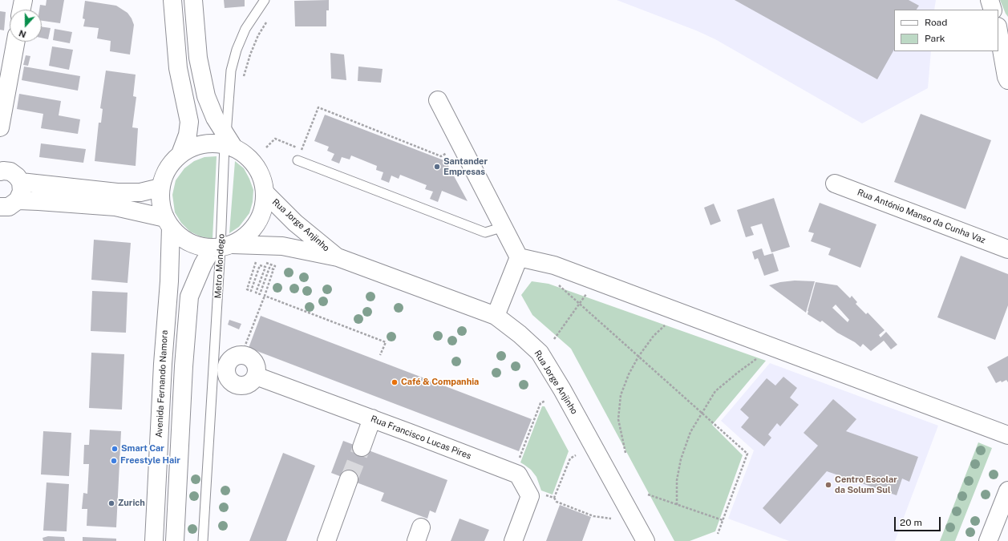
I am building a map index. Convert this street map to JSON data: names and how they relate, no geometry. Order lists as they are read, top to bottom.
{
  "streets": {
    "street": [
      "Rua António Manso da Cunha Vaz",
      "Rua Jorge Anjinho",
      "Avenida Fernando Namora",
      "Rua Francisco Lucas Pires"
    ],
    "lane": ["Metro Mondego"]
  },
  "crossings": [
    ["Rua Jorge Anjinho", "Metro Mondego"],
    ["Rua Jorge Anjinho", "Avenida Fernando Namora"],
    ["Metro Mondego", "Avenida Fernando Namora"]
  ],
  "places": [
    "Santander Empresas",
    "Café & Companhia",
    "Smart Car",
    "Freestyle Hair",
    "Centro Escolar da Solum Sul",
    "Zurich"
  ],
  "legend": ["Road", "Park"],
  "scale_bar": "20 m",
  "north": "bottom"
}
